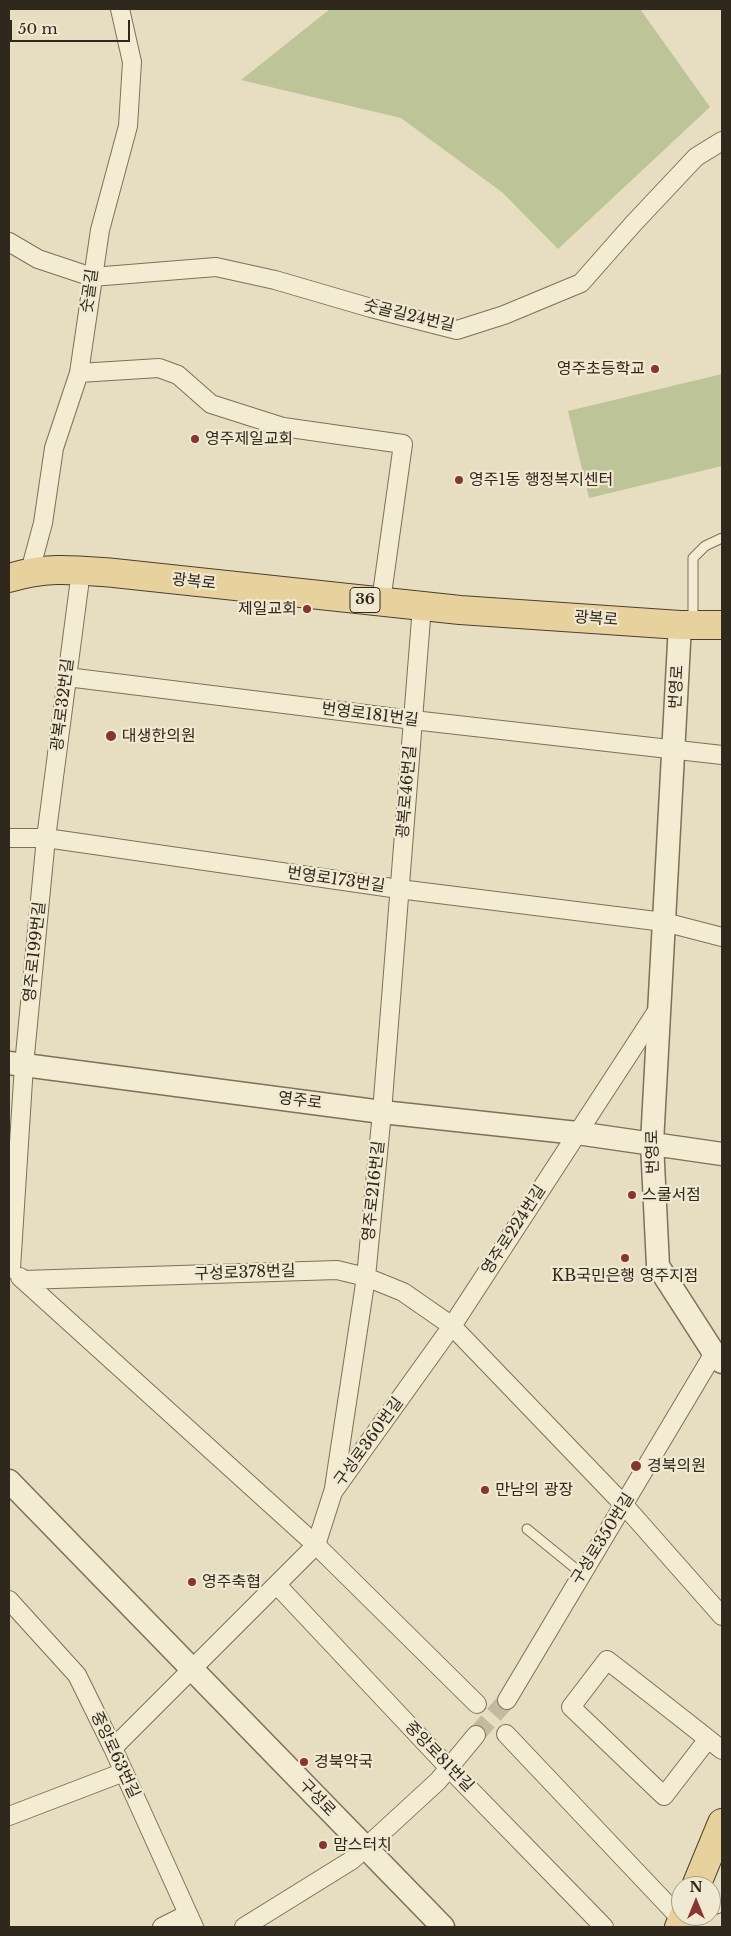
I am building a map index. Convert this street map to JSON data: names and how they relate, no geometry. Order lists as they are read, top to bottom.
{
  "streets": {
    "main road": ["광복로", "36"],
    "street": [
      "숫골길",
      "숫골길24번길",
      "번영로",
      "광복로32번길",
      "번영로181번길",
      "광복로46번길",
      "번영로173번길",
      "영주로199번길",
      "영주로",
      "영주로216번길",
      "영주로224번길",
      "구성로378번길",
      "구성로360번길",
      "구성로350번길",
      "중앙로63번길",
      "중앙로81번길",
      "구성로"
    ]
  },
  "crossings": [
    ["숫골길", "숫골길24번길"],
    ["숫골길", "광복로"],
    ["광복로", "번영로"],
    ["광복로", "광복로32번길"],
    ["광복로", "광복로46번길"],
    ["번영로", "번영로181번길"],
    ["번영로", "번영로173번길"],
    ["번영로", "영주로"],
    ["번영로", "구성로350번길"],
    ["광복로32번길", "번영로181번길"],
    ["광복로32번길", "번영로173번길"],
    ["광복로32번길", "영주로199번길"],
    ["번영로181번길", "광복로46번길"],
    ["광복로46번길", "번영로173번길"],
    ["광복로46번길", "영주로216번길"],
    ["번영로173번길", "영주로199번길"],
    ["번영로173번길", "영주로216번길"],
    ["영주로199번길", "영주로"],
    ["영주로", "영주로216번길"],
    ["영주로", "영주로224번길"],
    ["영주로216번길", "구성로378번길"],
    ["영주로216번길", "구성로360번길"],
    ["영주로224번길", "구성로378번길"],
    ["영주로224번길", "구성로360번길"],
    ["구성로378번길", "구성로360번길"],
    ["구성로378번길", "구성로350번길"],
    ["구성로360번길", "중앙로81번길"],
    ["구성로360번길", "구성로"]
  ],
  "places": [
    "영주초등학교",
    "영주제일교회",
    "영주1동 행정복지센터",
    "제일교회",
    "대생한의원",
    "스쿨서점",
    "KB국민은행 영주지점",
    "경북의원",
    "만남의 광장",
    "영주축협",
    "경북약국",
    "맘스터치"
  ],
  "scale_bar": "50 m",
  "north": "top"
}
